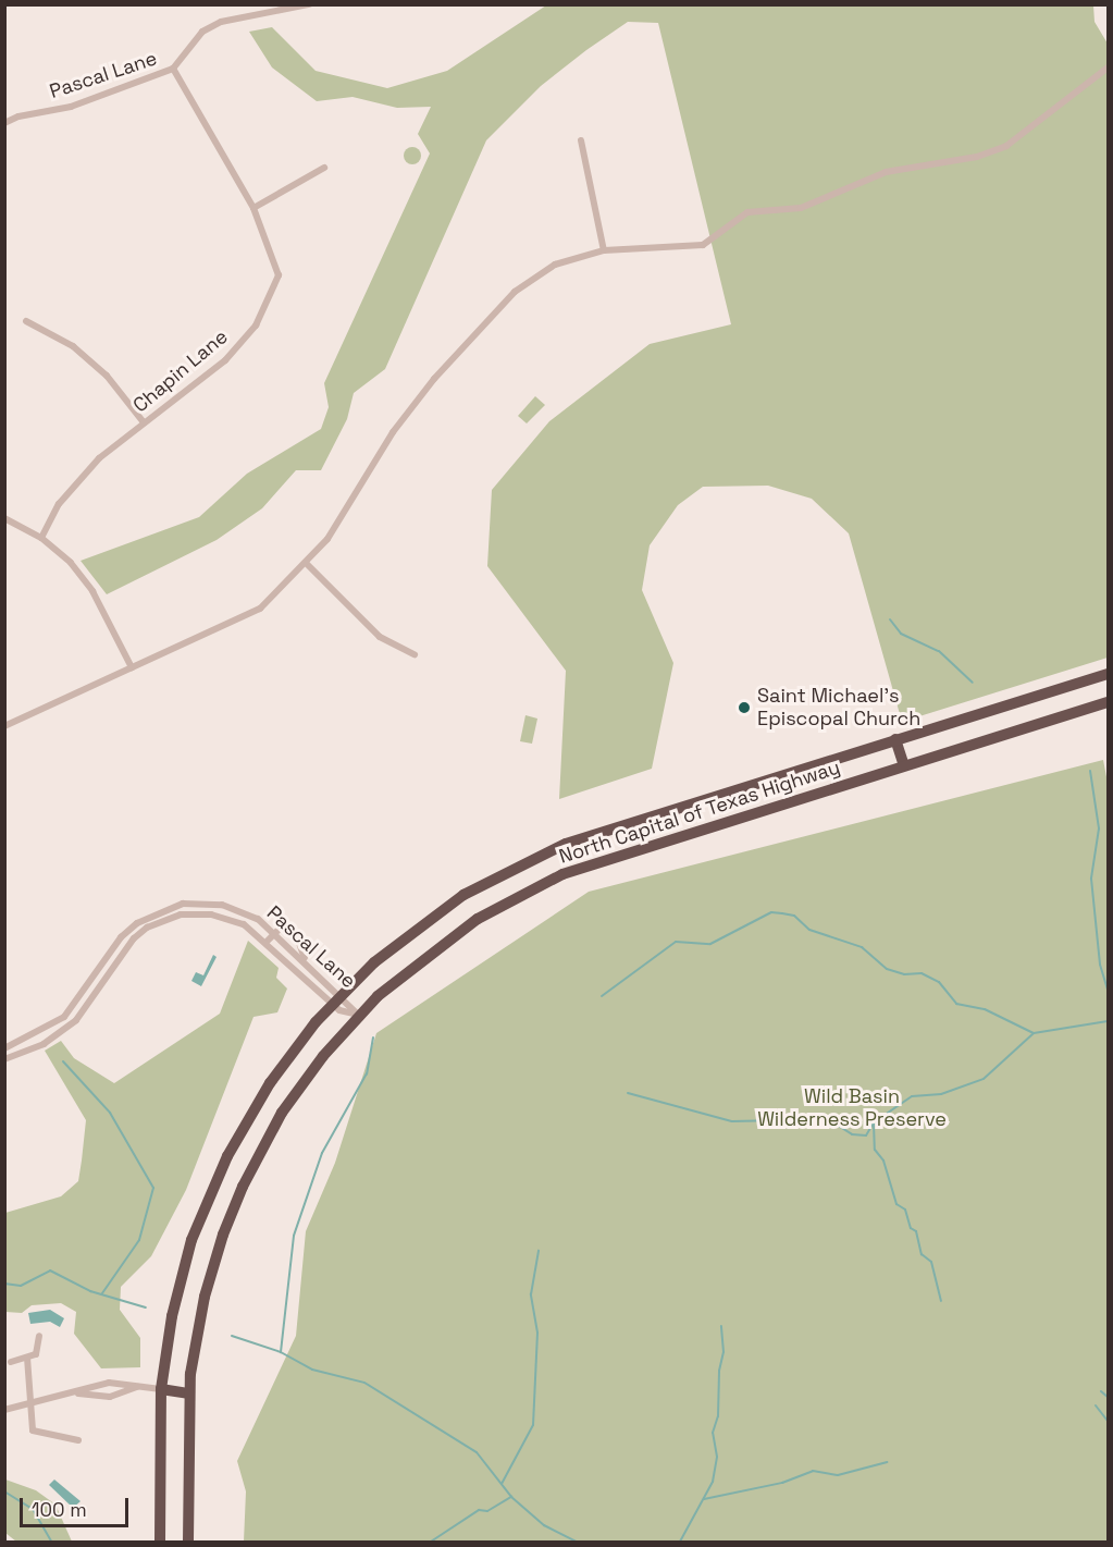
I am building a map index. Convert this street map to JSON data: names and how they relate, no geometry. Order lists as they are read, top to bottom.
{
  "streets": {
    "highway": ["North Capital of Texas Highway"],
    "street": ["Pascal Lane", "Chapin Lane"]
  },
  "crossings": [
    ["Pascal Lane", "Chapin Lane"],
    ["Pascal Lane", "North Capital of Texas Highway"]
  ],
  "parks": ["Wild Basin Wilderness Preserve"],
  "places": ["Saint Michael's Episcopal Church"],
  "scale_bar": "100 m"
}
